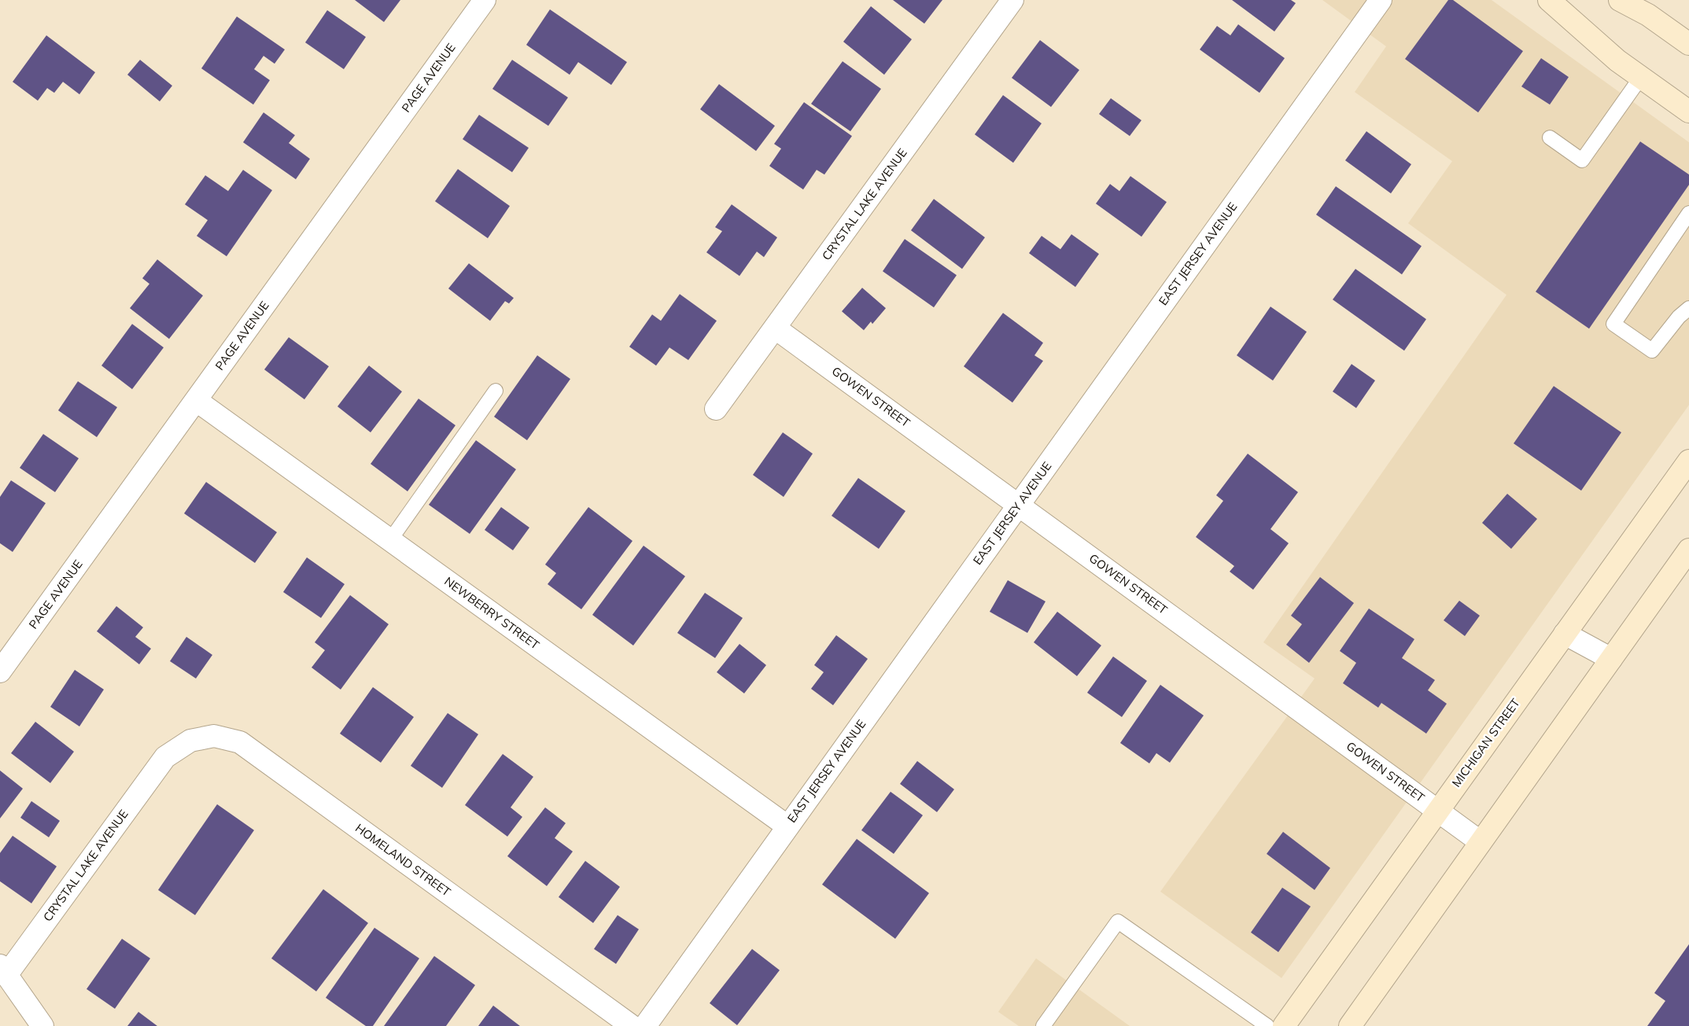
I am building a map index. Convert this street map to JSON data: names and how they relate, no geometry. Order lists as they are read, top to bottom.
{
  "streets": {
    "street": [
      "PAGE AVENUE",
      "CRYSTAL LAKE AVENUE",
      "EAST JERSEY AVENUE",
      "GOWEN STREET",
      "NEWBERRY STREET",
      "MICHIGAN STREET",
      "HOMELAND STREET"
    ]
  },
  "crossings": [
    ["PAGE AVENUE", "NEWBERRY STREET"],
    ["CRYSTAL LAKE AVENUE", "GOWEN STREET"],
    ["CRYSTAL LAKE AVENUE", "HOMELAND STREET"],
    ["EAST JERSEY AVENUE", "GOWEN STREET"],
    ["EAST JERSEY AVENUE", "NEWBERRY STREET"],
    ["GOWEN STREET", "MICHIGAN STREET"]
  ]
}
